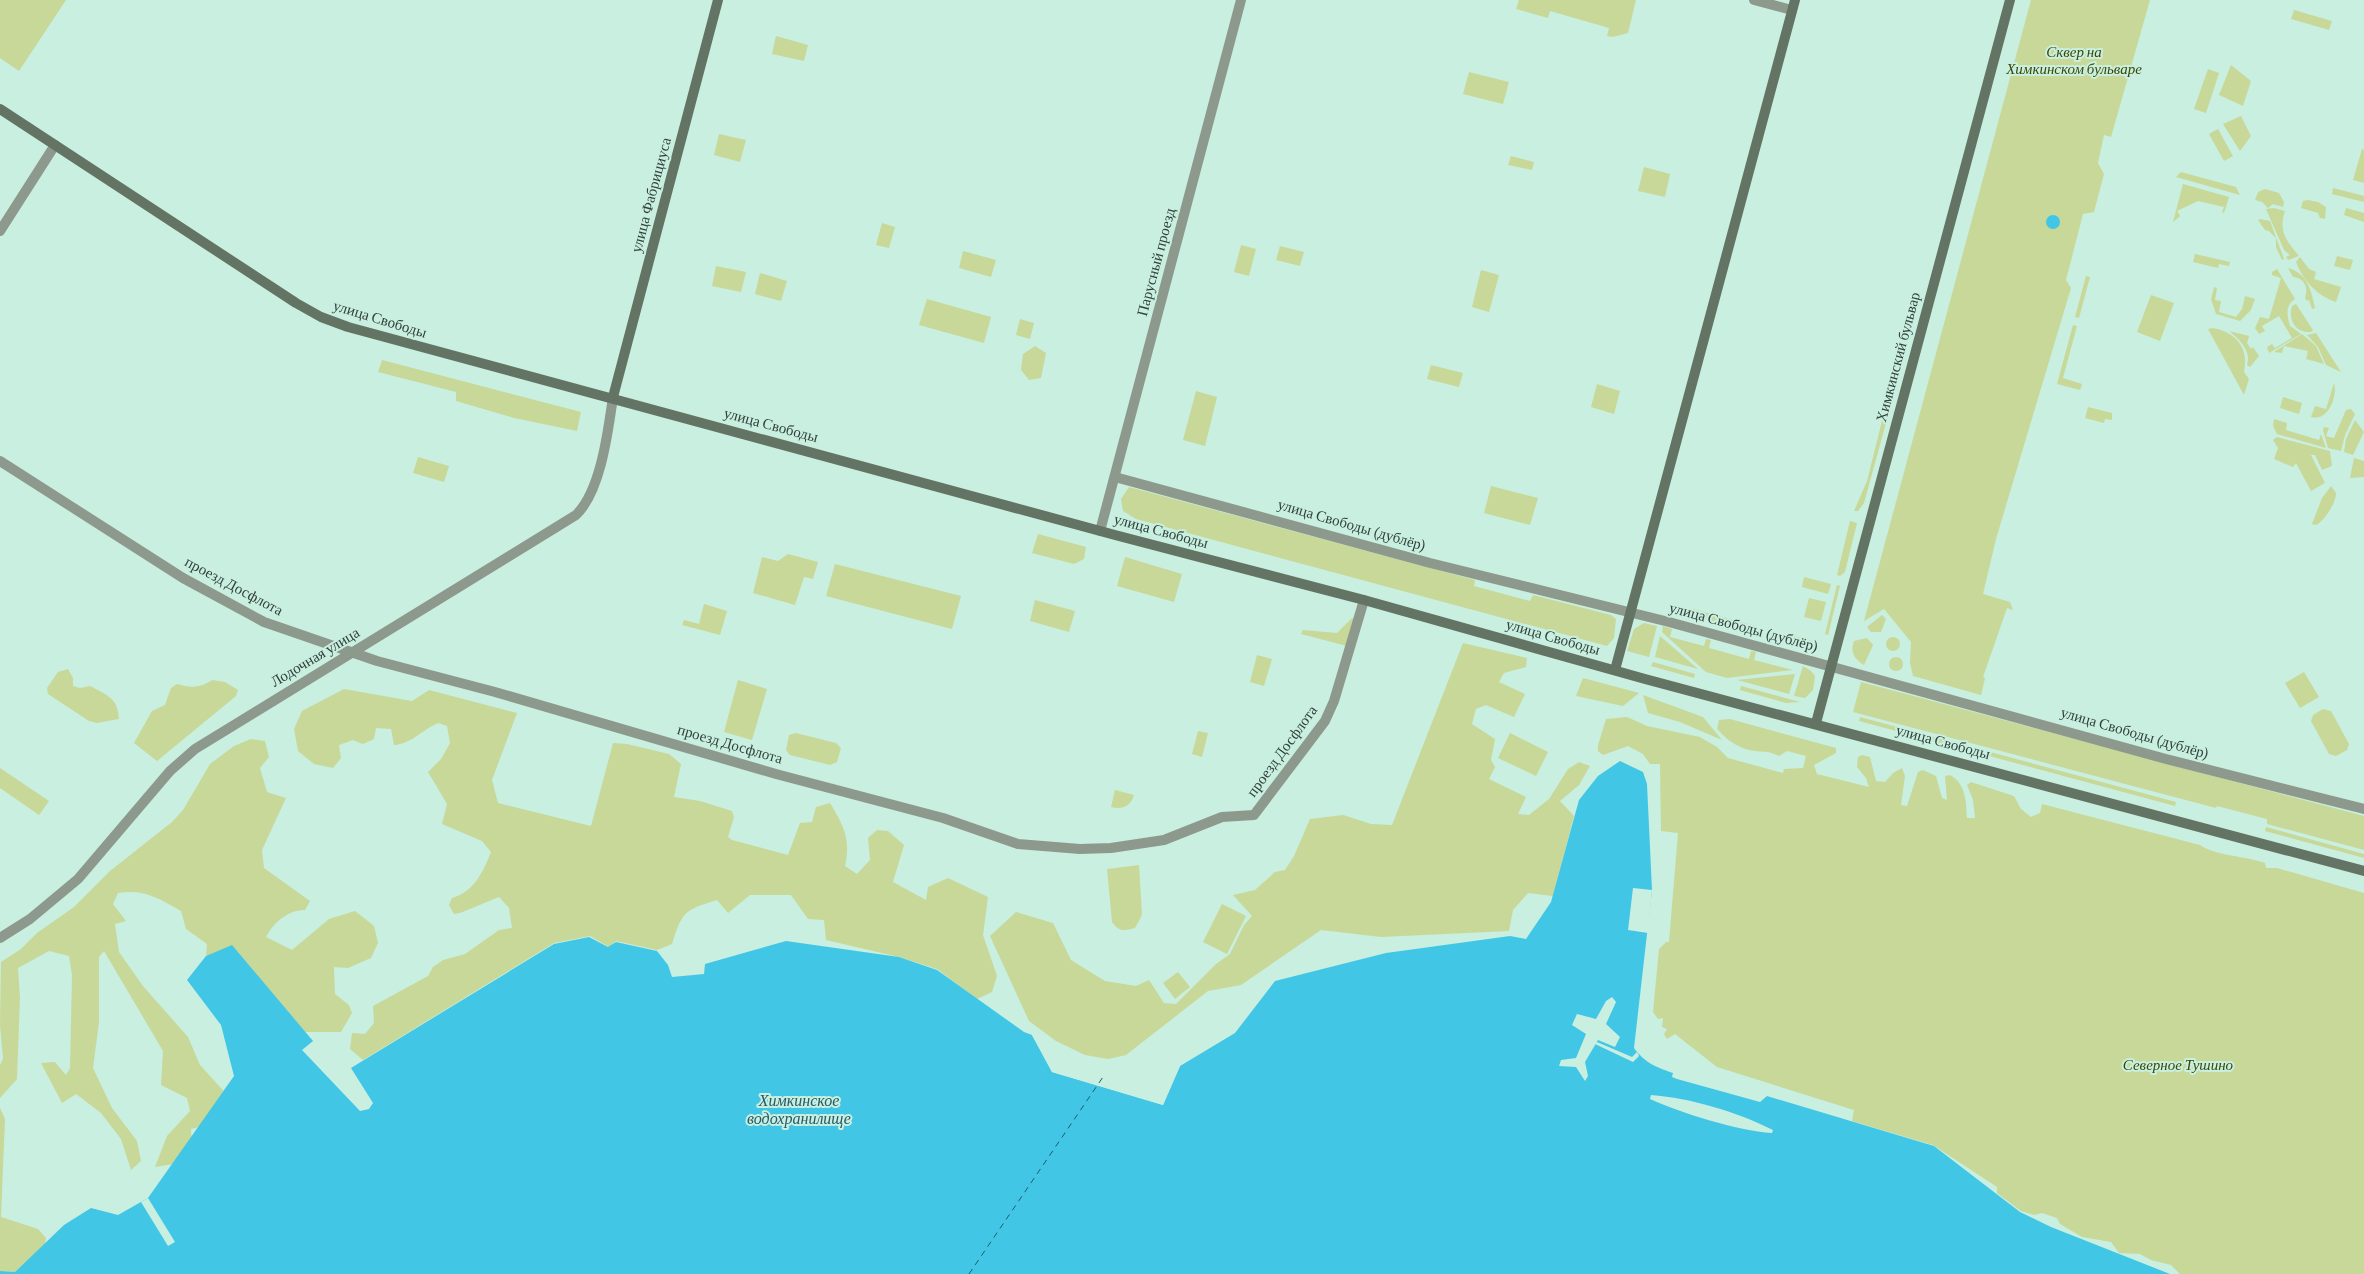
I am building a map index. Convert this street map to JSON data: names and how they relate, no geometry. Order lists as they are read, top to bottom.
{
  "streets": {
    "main road": ["улица Фабрициуса", "улица Свободы", "Химкинский бульвар"],
    "street": [
      "Парусный проезд",
      "улица Свободы (дублёр)",
      "проезд Досфлота",
      "Лодочная улица"
    ]
  },
  "crossings": [
    ["улица Фабрициуса", "улица Свободы"],
    ["улица Фабрициуса", "Лодочная улица"],
    ["Парусный проезд", "улица Свободы"],
    ["Парусный проезд", "улица Свободы (дублёр)"],
    ["улица Свободы", "Химкинский бульвар"],
    ["улица Свободы", "проезд Досфлота"],
    ["улица Свободы", "Лодочная улица"],
    ["Химкинский бульвар", "улица Свободы (дублёр)"],
    ["проезд Досфлота", "Лодочная улица"]
  ],
  "water": ["Химкинское водохранилище"],
  "parks": ["Сквер на Химкинском бульваре", "Северное Тушино"]
}
